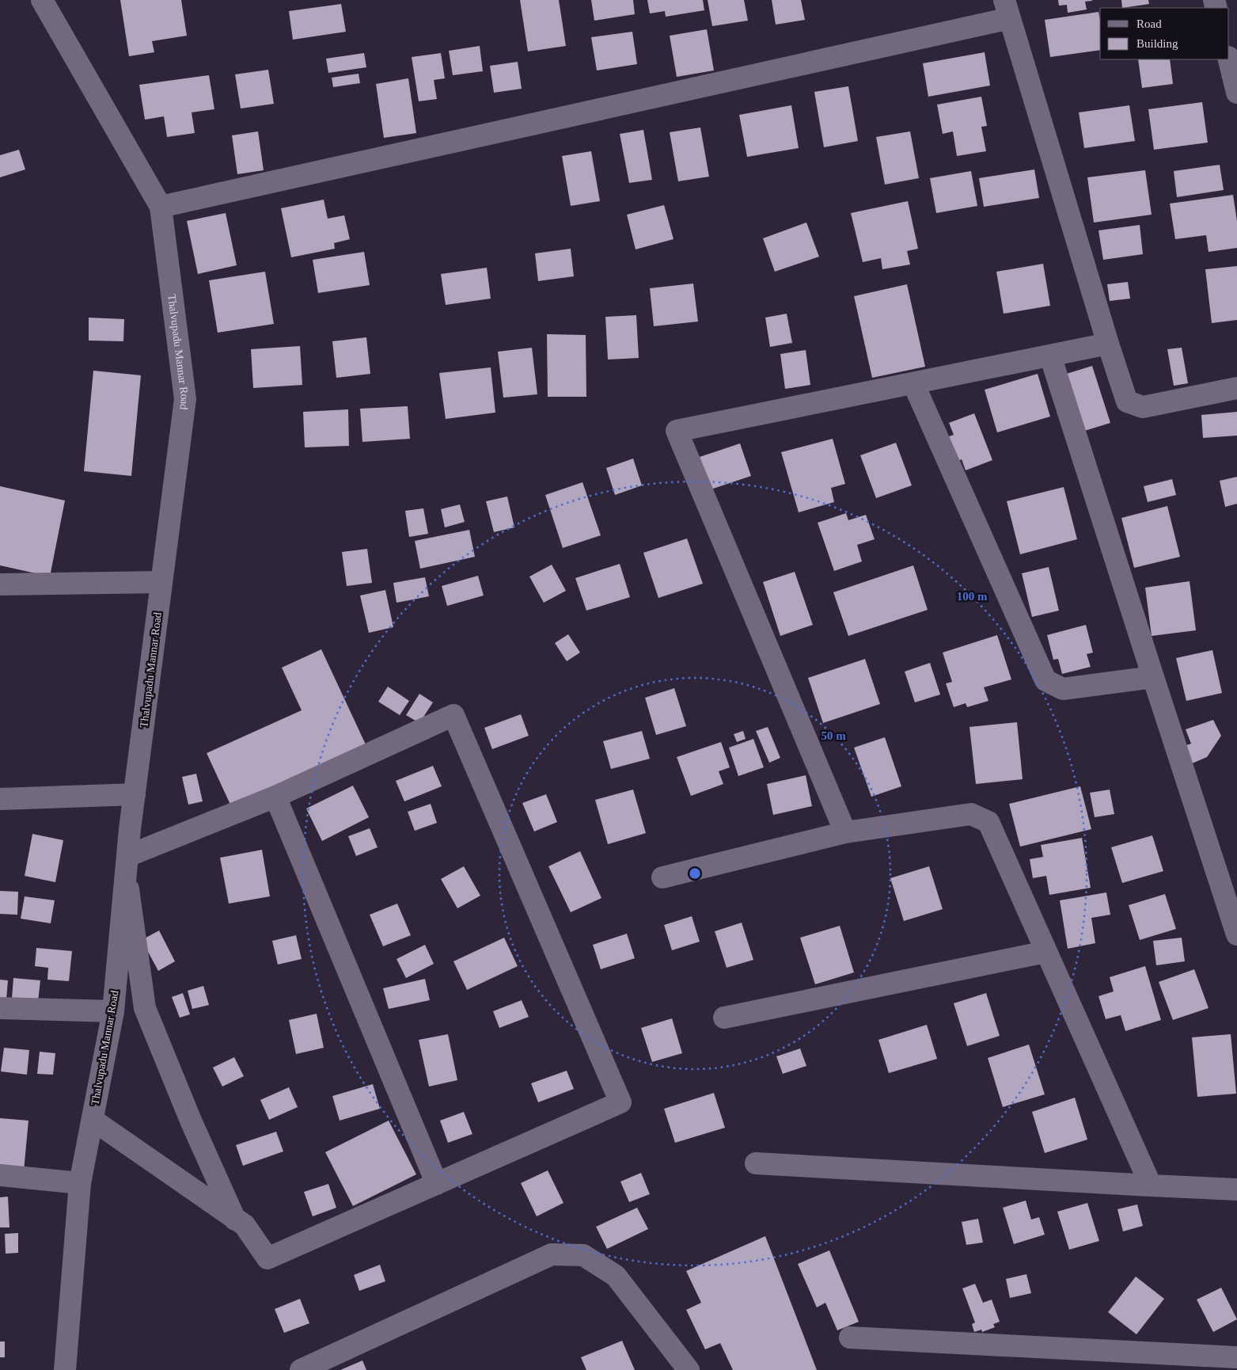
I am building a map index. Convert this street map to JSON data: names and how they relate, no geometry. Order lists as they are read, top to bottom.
{
  "streets": {
    "street": ["Thalvupadu Mannar Road"]
  },
  "legend": ["Road", "Building"],
  "rings": ["100 m", "50 m"]
}
